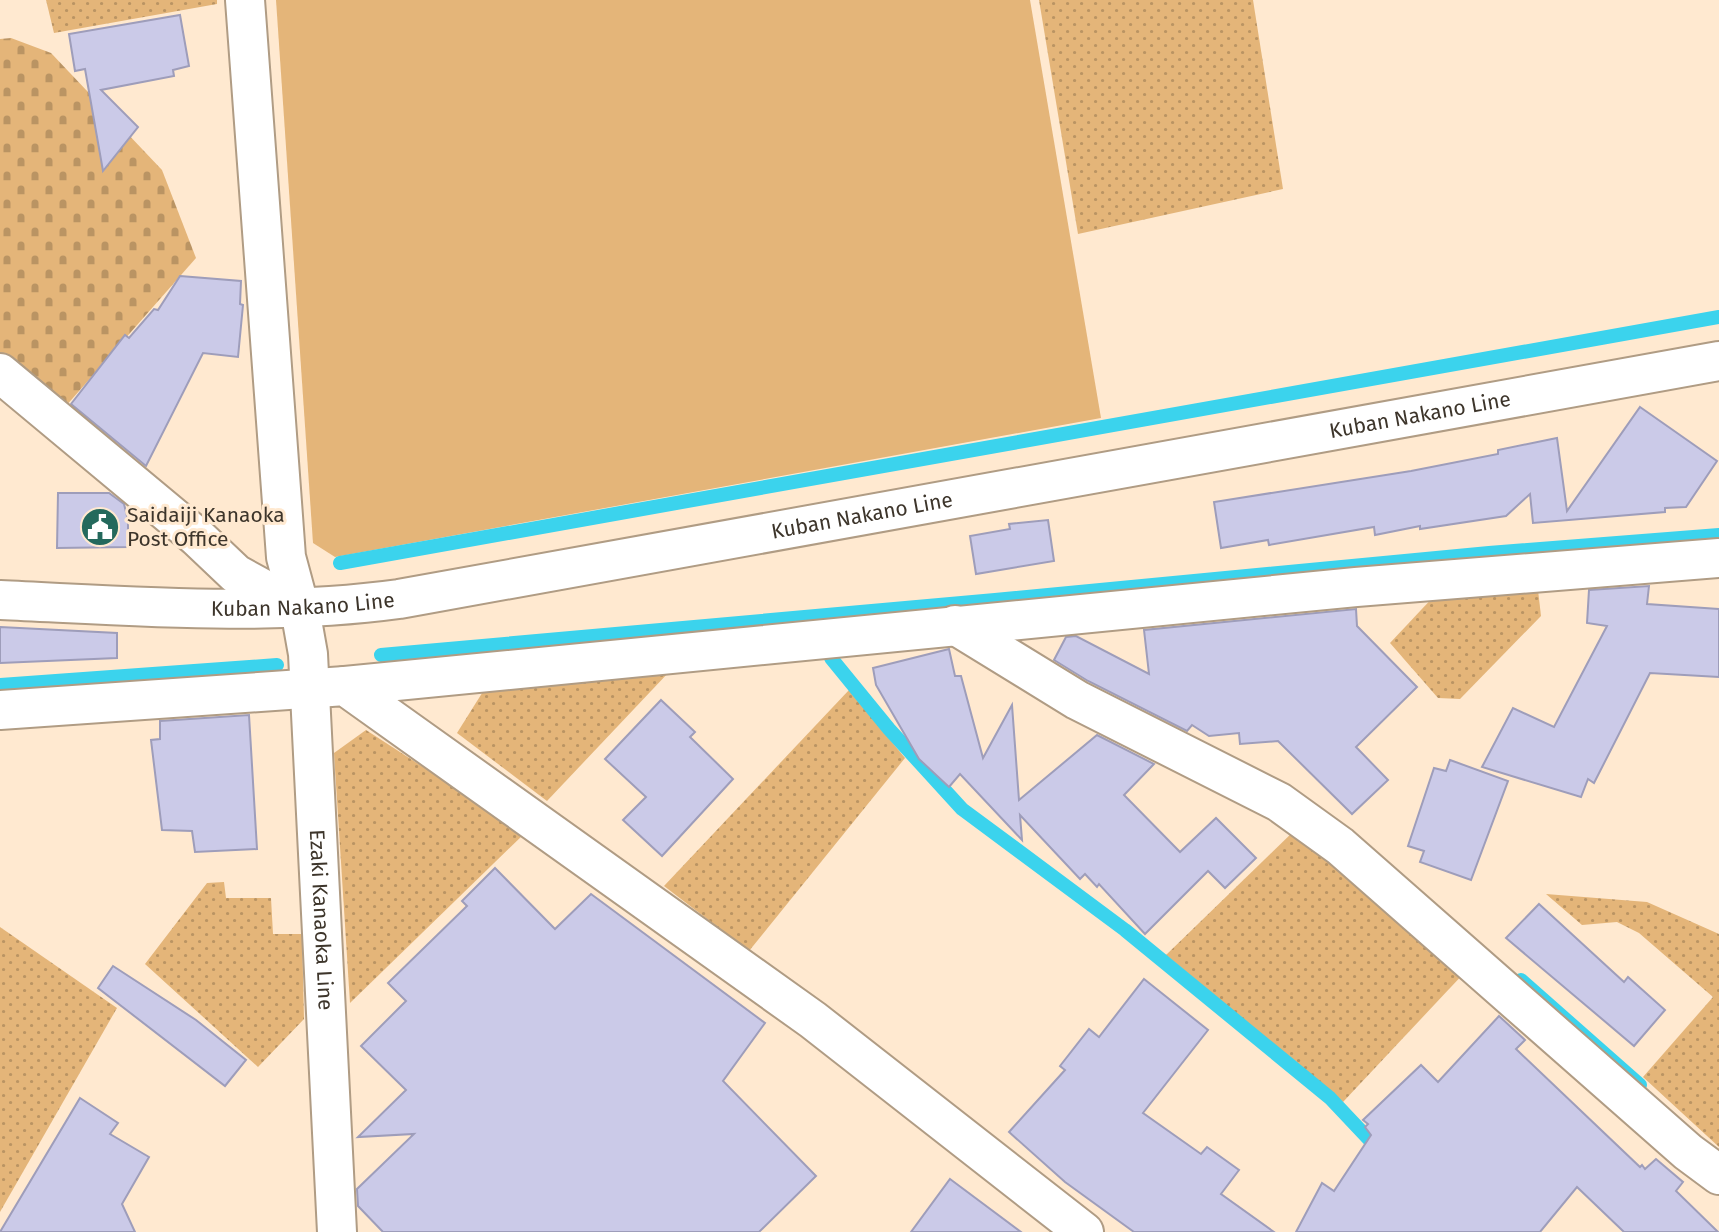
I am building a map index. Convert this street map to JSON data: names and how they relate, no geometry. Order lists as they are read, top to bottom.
{
  "streets": {
    "street": ["Kuban Nakano Line", "Ezaki Kanaoka Line"]
  },
  "crossings": [
    ["Kuban Nakano Line", "Ezaki Kanaoka Line"]
  ],
  "places": {
    "public building": ["Saidaiji Kanaoka Post Office"]
  }
}
